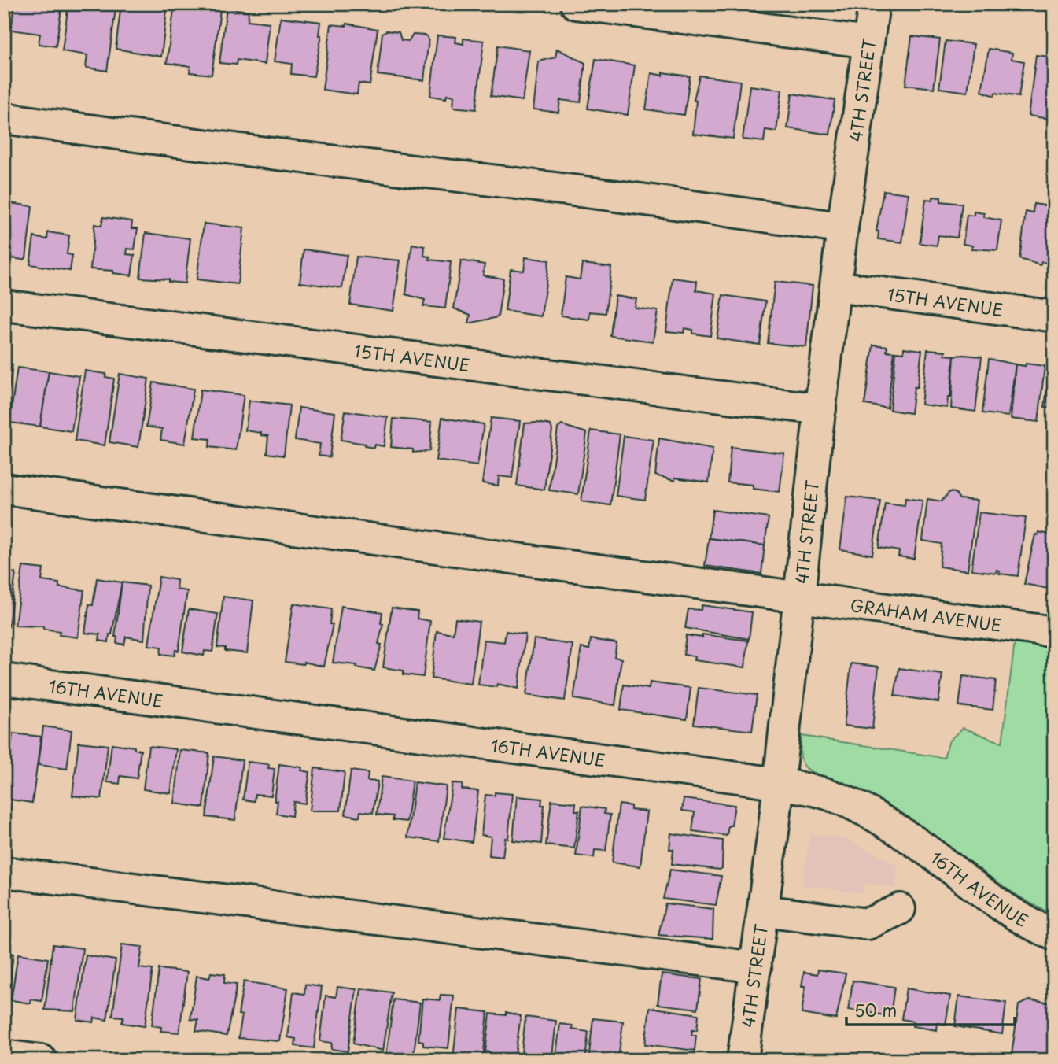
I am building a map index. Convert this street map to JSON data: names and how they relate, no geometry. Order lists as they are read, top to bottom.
{
  "streets": {
    "street": [
      "4TH STREET",
      "15TH AVENUE",
      "GRAHAM AVENUE",
      "16TH AVENUE"
    ]
  },
  "crossings": [
    ["4TH STREET", "15TH AVENUE"],
    ["4TH STREET", "GRAHAM AVENUE"],
    ["4TH STREET", "16TH AVENUE"]
  ],
  "scale_bar": "50 m"
}
